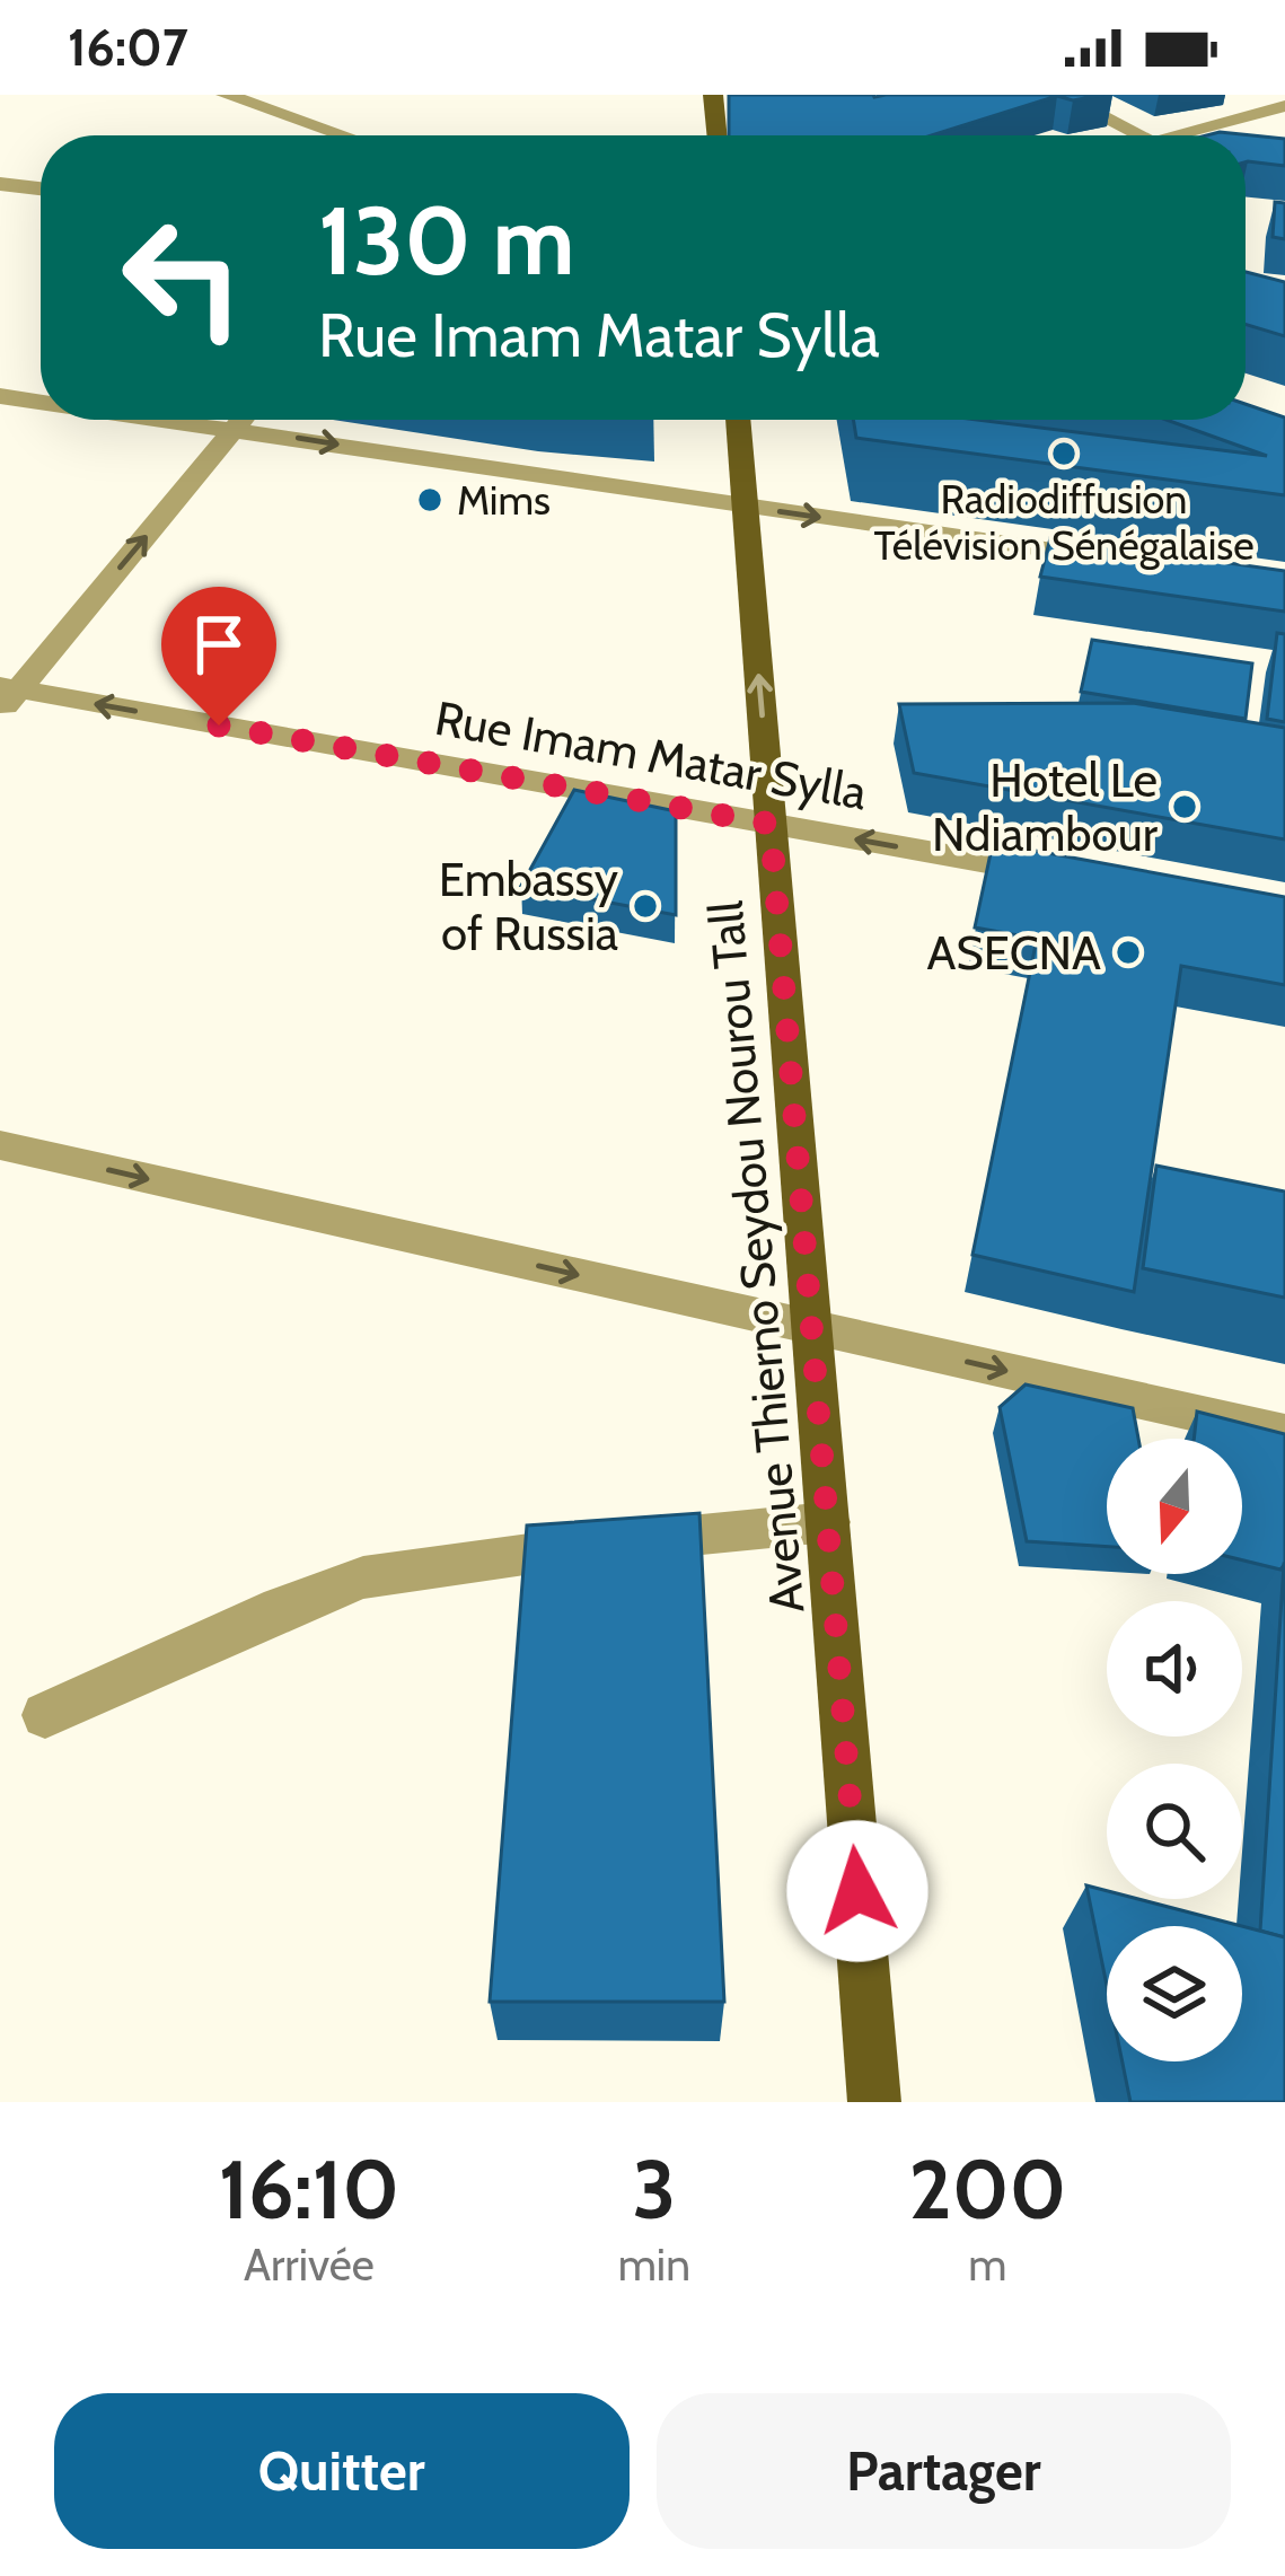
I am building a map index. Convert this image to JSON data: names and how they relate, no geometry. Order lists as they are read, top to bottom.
{
  "streets": {
    "main road": ["Avenue Thierno Seydou Nourou Tall"],
    "street": ["Rue Imam Matar Sylla"]
  },
  "crossings": [
    ["Rue Imam Matar Sylla", "Avenue Thierno Seydou Nourou Tall"]
  ],
  "places": [
    "Radiodiffusion Télévision Sénégalaise",
    "Mims",
    "Hotel Le Ndiambour",
    "Embassy of Russia",
    "ASECNA"
  ],
  "north": "bottom",
  "page": {
    "status": "16:07",
    "turn": ["130 m", "Rue Imam Matar Sylla"],
    "eta": [
      "16:10",
      "Arrivée",
      "3",
      "min",
      "200",
      "m"
    ],
    "buttons": ["Quitter", "Partager"]
  }
}
